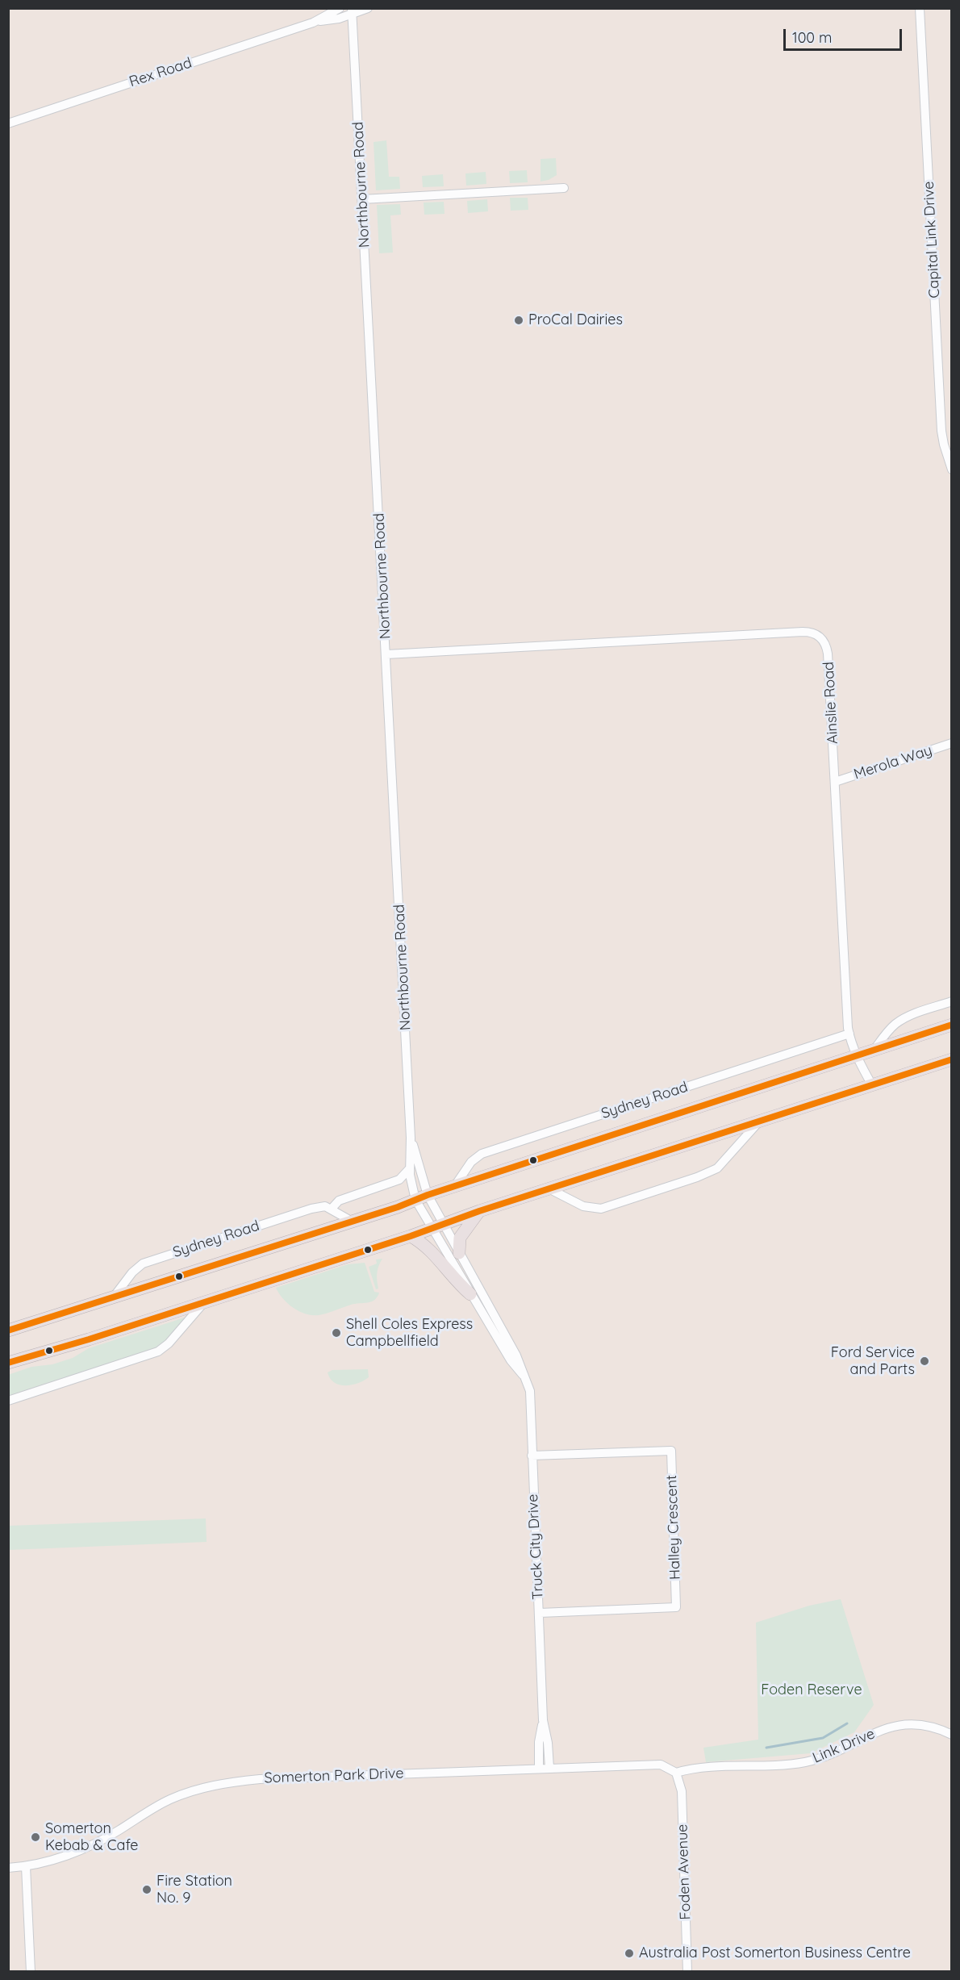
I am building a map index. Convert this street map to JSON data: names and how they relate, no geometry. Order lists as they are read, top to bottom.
{
  "streets": {
    "highway": ["Sydney Road"],
    "street": [
      "Rex Road",
      "Northbourne Road",
      "Capital Link Drive",
      "Ainslie Road",
      "Merola Way",
      "Halley Crescent",
      "Truck City Drive",
      "Link Drive",
      "Somerton Park Drive",
      "Foden Avenue"
    ]
  },
  "crossings": [
    ["Rex Road", "Northbourne Road"],
    ["Northbourne Road", "Ainslie Road"],
    ["Northbourne Road", "Sydney Road"],
    ["Northbourne Road", "Truck City Drive"],
    ["Ainslie Road", "Merola Way"],
    ["Ainslie Road", "Sydney Road"],
    ["Sydney Road", "Truck City Drive"],
    ["Halley Crescent", "Truck City Drive"],
    ["Truck City Drive", "Somerton Park Drive"],
    ["Link Drive", "Somerton Park Drive"],
    ["Link Drive", "Foden Avenue"],
    ["Somerton Park Drive", "Foden Avenue"]
  ],
  "parks": ["Foden Reserve"],
  "places": [
    "ProCal Dairies",
    "Shell Coles Express Campbellfield",
    "Ford Service and Parts",
    "Somerton Kebab & Cafe",
    "Fire Station No. 9",
    "Australia Post Somerton Business Centre"
  ],
  "scale_bar": "100 m"
}
